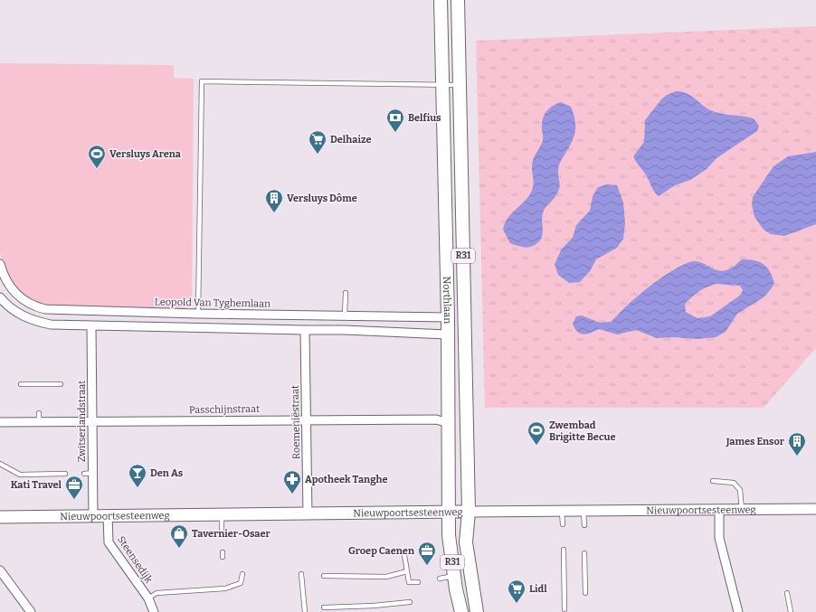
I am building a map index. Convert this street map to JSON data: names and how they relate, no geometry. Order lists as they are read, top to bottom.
{
  "streets": {
    "main road": ["R31", "Northlaan", "Nieuwpoortsesteenweg"],
    "street": [
      "Leopold Van Tyghemlaan",
      "Passchijnstraat",
      "Zwitserlandstraat",
      "Roemeniëstraat",
      "Steensedijk"
    ]
  },
  "crossings": [
    ["R31", "Northlaan"],
    ["R31", "Nieuwpoortsesteenweg"],
    ["Northlaan", "Leopold Van Tyghemlaan"],
    ["Northlaan", "Passchijnstraat"],
    ["Northlaan", "Nieuwpoortsesteenweg"],
    ["Passchijnstraat", "Zwitserlandstraat"],
    ["Passchijnstraat", "Roemeniëstraat"],
    ["Zwitserlandstraat", "Nieuwpoortsesteenweg"],
    ["Roemeniëstraat", "Nieuwpoortsesteenweg"],
    ["Nieuwpoortsesteenweg", "Steensedijk"]
  ],
  "places": {
    "bank": ["Belfius"],
    "supermarket": ["Delhaize", "Lidl"],
    "sports": ["Versluys Arena", "Zwembad Brigitte Becue"],
    "building": ["Versluys Dôme", "James Ensor"],
    "bar": ["Den As"],
    "pharmacy": ["Apotheek Tanghe"],
    "office": ["Kati Travel", "Groep Caenen"],
    "shop": ["Tavernier-Osaer"]
  }
}
